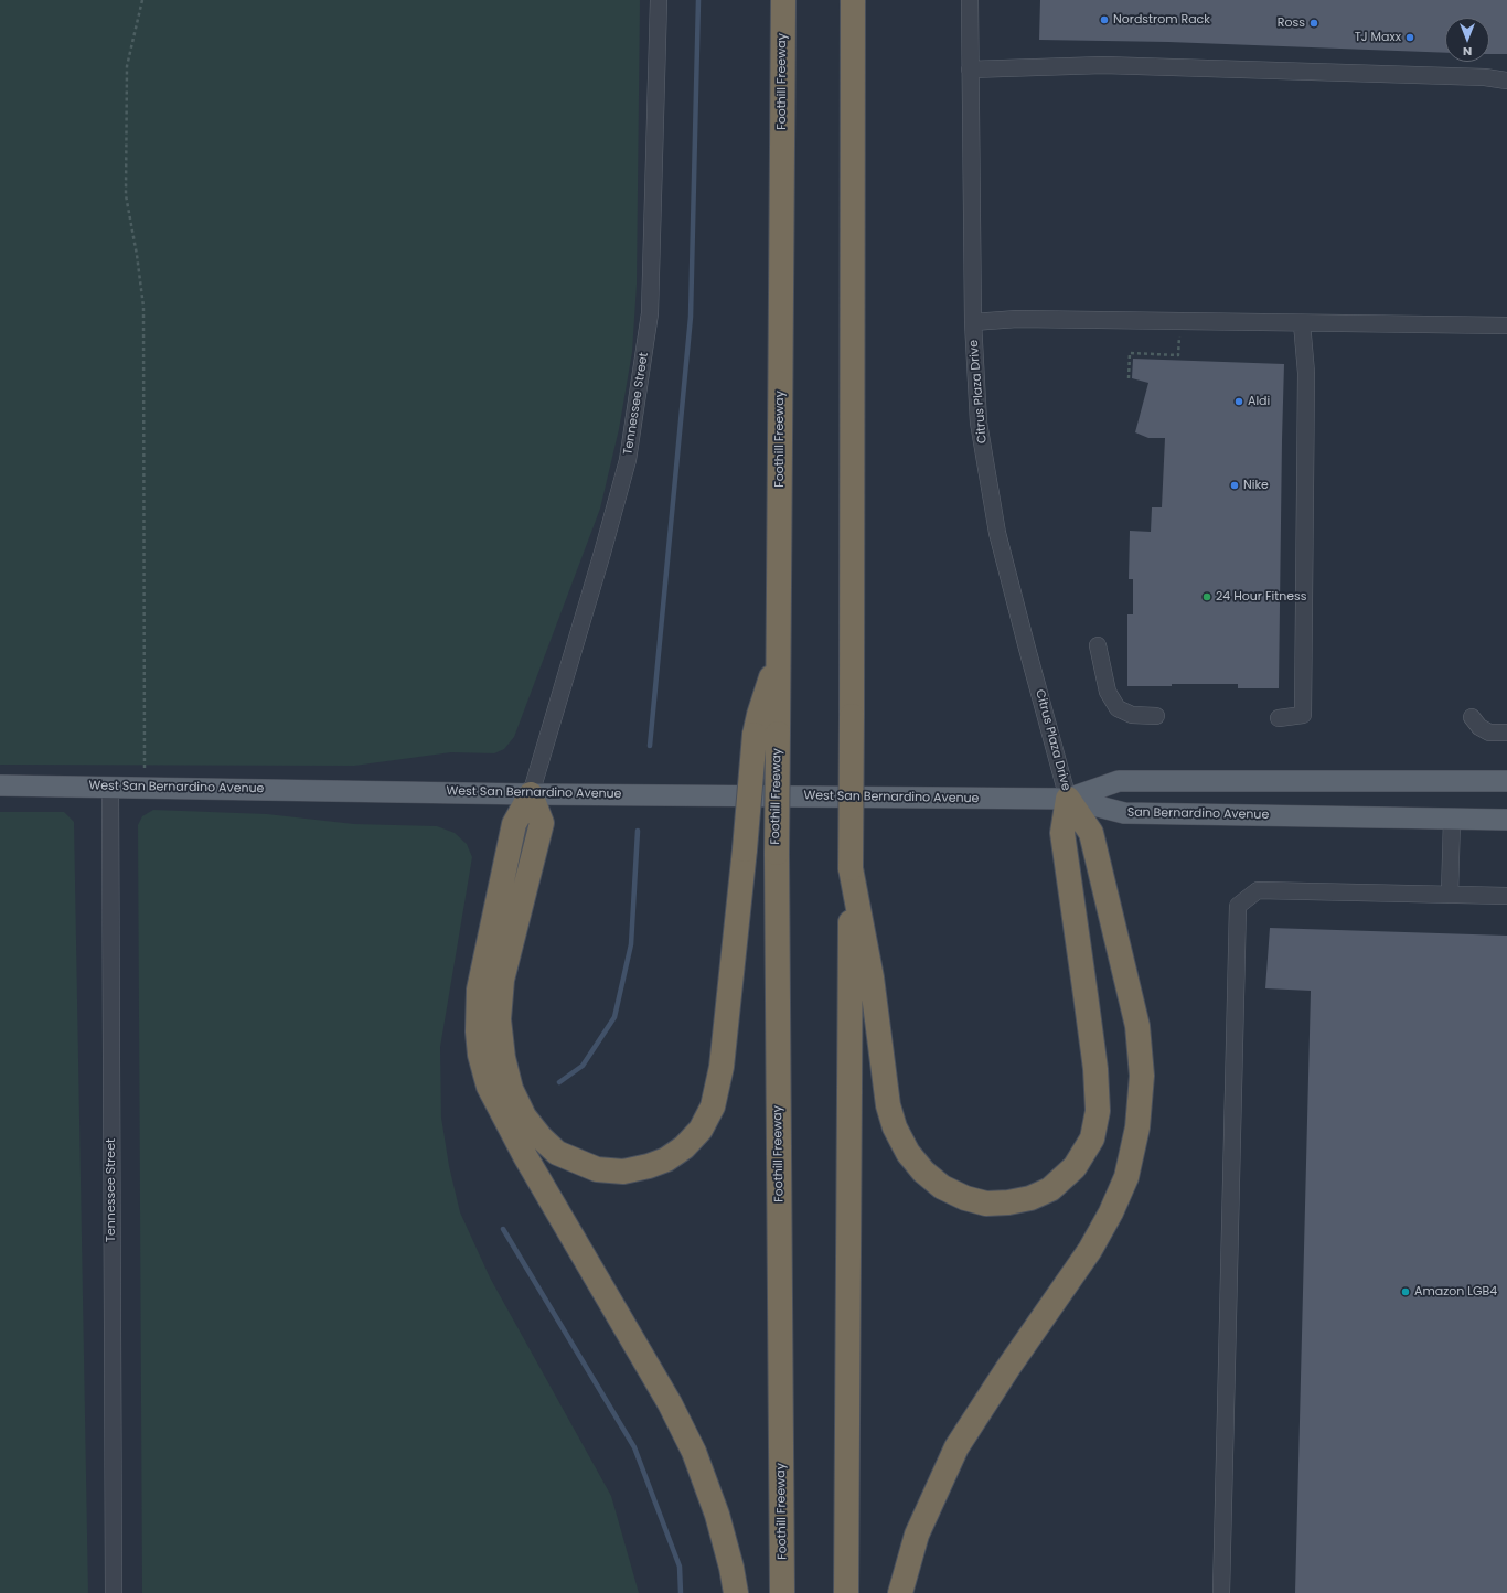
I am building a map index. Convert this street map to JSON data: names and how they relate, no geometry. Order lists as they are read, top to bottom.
{
  "streets": {
    "highway": ["Foothill Freeway"],
    "main road": ["West San Bernardino Avenue", "San Bernardino Avenue"],
    "street": ["Citrus Plaza Drive", "Tennessee Street"]
  },
  "crossings": [
    ["Citrus Plaza Drive", "West San Bernardino Avenue"],
    ["Citrus Plaza Drive", "San Bernardino Avenue"],
    ["Tennessee Street", "West San Bernardino Avenue"],
    ["West San Bernardino Avenue", "San Bernardino Avenue"]
  ],
  "places": [
    "Nordstrom Rack",
    "Ross",
    "TJ Maxx",
    "Aldi",
    "Nike",
    "24 Hour Fitness",
    "Amazon LGB4"
  ],
  "north": "bottom"
}
